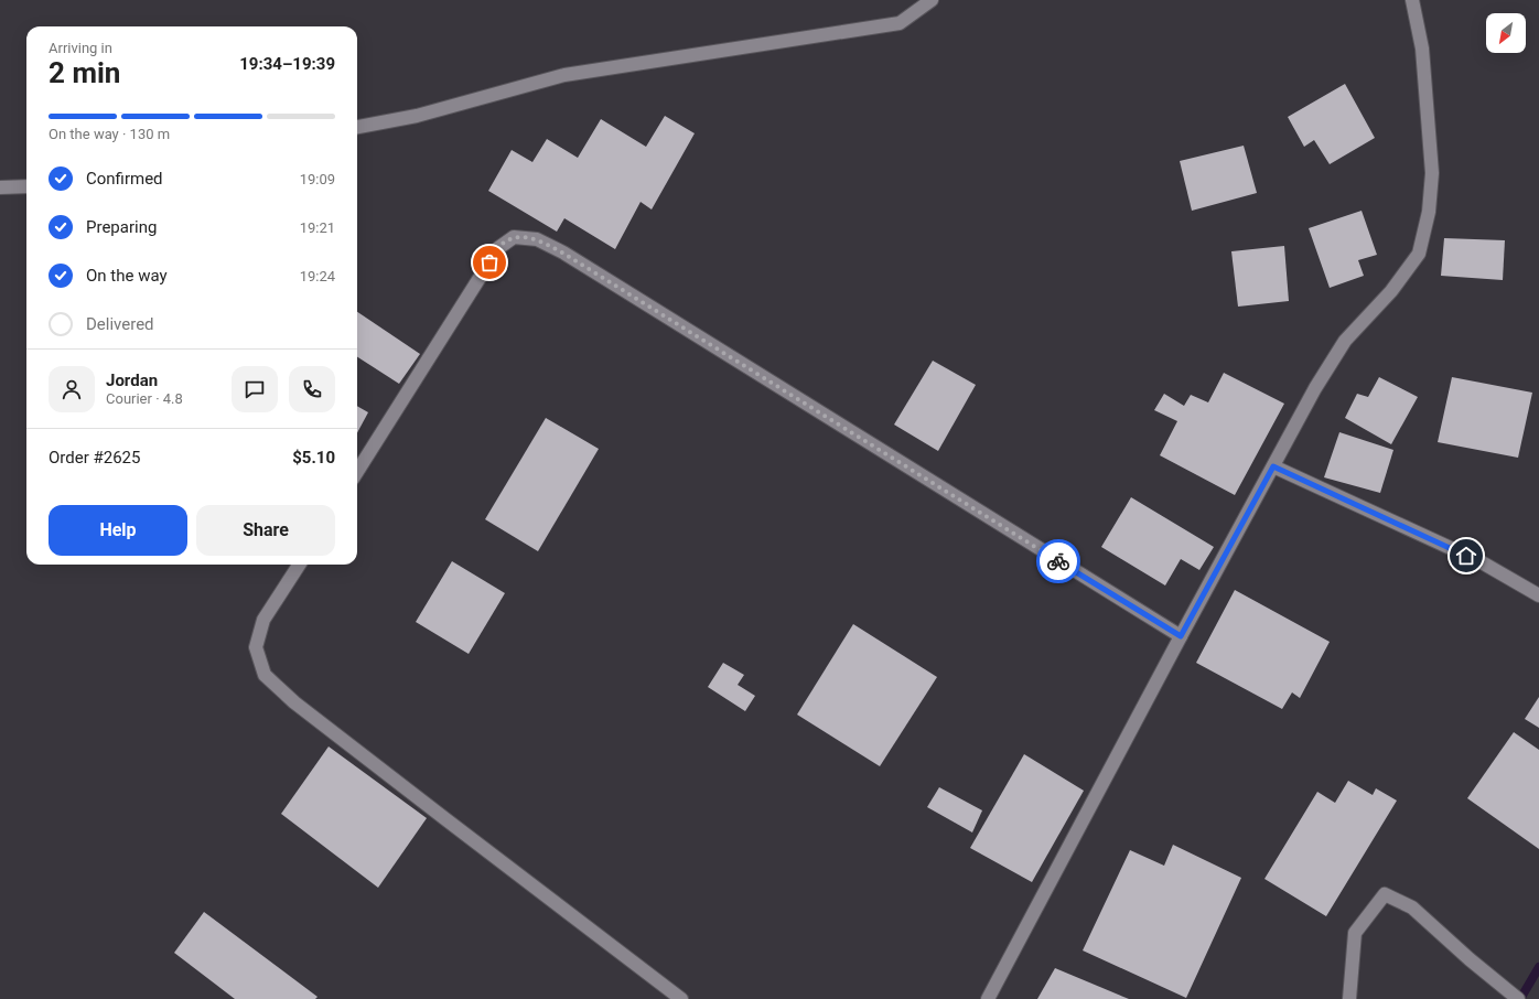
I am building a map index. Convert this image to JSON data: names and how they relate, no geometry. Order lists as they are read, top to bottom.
{
  "north": "bottom left",
  "page": {
    "heading": ["2 min", "Arriving in", "19:34–19:39"],
    "panel": [
      "Jordan",
      "Courier · 4.8",
      "Order #2625",
      "$5.10"
    ],
    "bar": "On the way · 130 m",
    "list": [
      ["Confirmed", "19:09"],
      ["Preparing", "19:21"],
      ["On the way", "19:24"],
      "Delivered"
    ],
    "buttons": ["Help", "Share"]
  }
}
